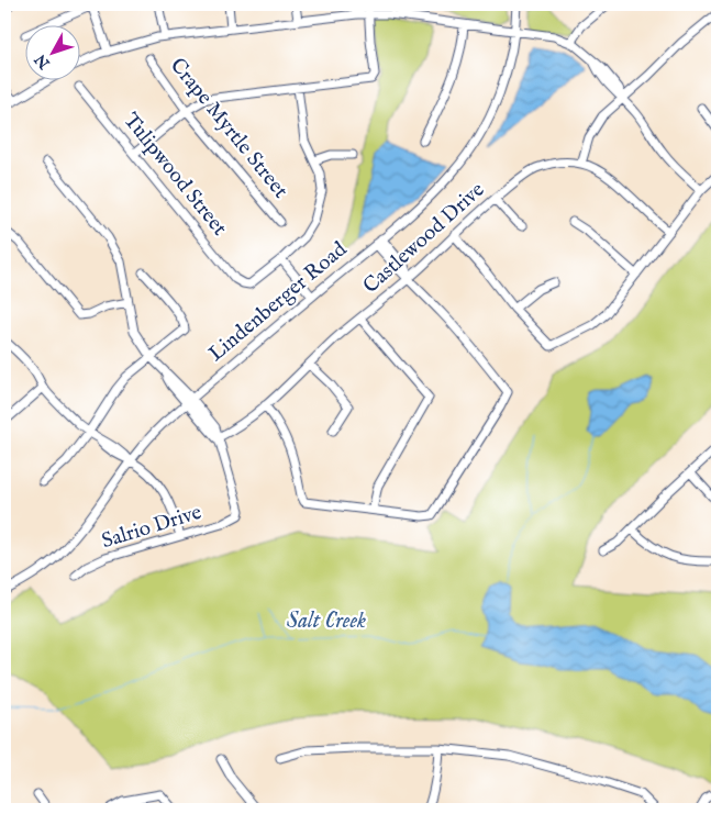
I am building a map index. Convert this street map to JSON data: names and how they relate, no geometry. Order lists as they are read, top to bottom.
{
  "streets": {
    "street": [
      "Crape Myrtle Street",
      "Tulipwood Street",
      "Castlewood Drive",
      "Lindenberger Road",
      "Salrio Drive"
    ]
  },
  "crossings": [
    ["Castlewood Drive", "Salrio Drive"]
  ],
  "water": ["Salt Creek"],
  "north": "bottom left"
}
